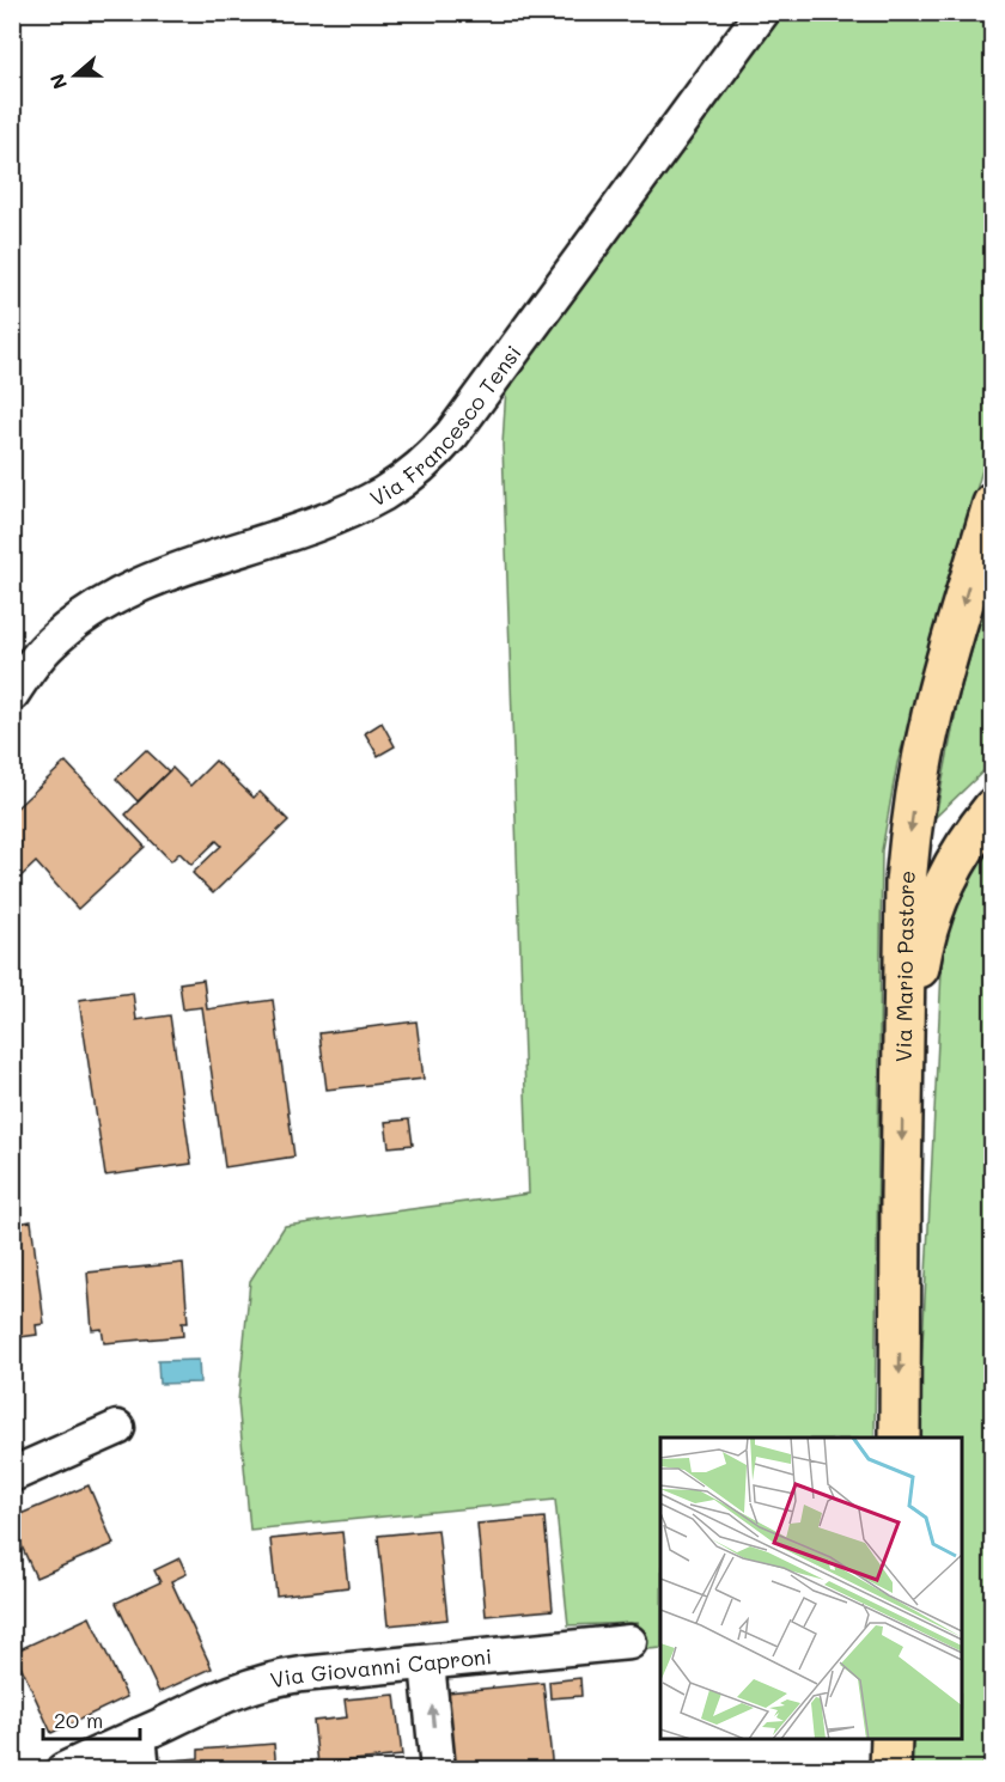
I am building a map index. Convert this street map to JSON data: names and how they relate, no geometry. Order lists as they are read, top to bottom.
{
  "streets": {
    "highway": ["Via Mario Pastore"],
    "street": ["Via Francesco Tensi", "Via Giovanni Caproni"]
  },
  "one_way": ["Via Mario Pastore"],
  "scale_bar": "20 m",
  "north": "left"
}
